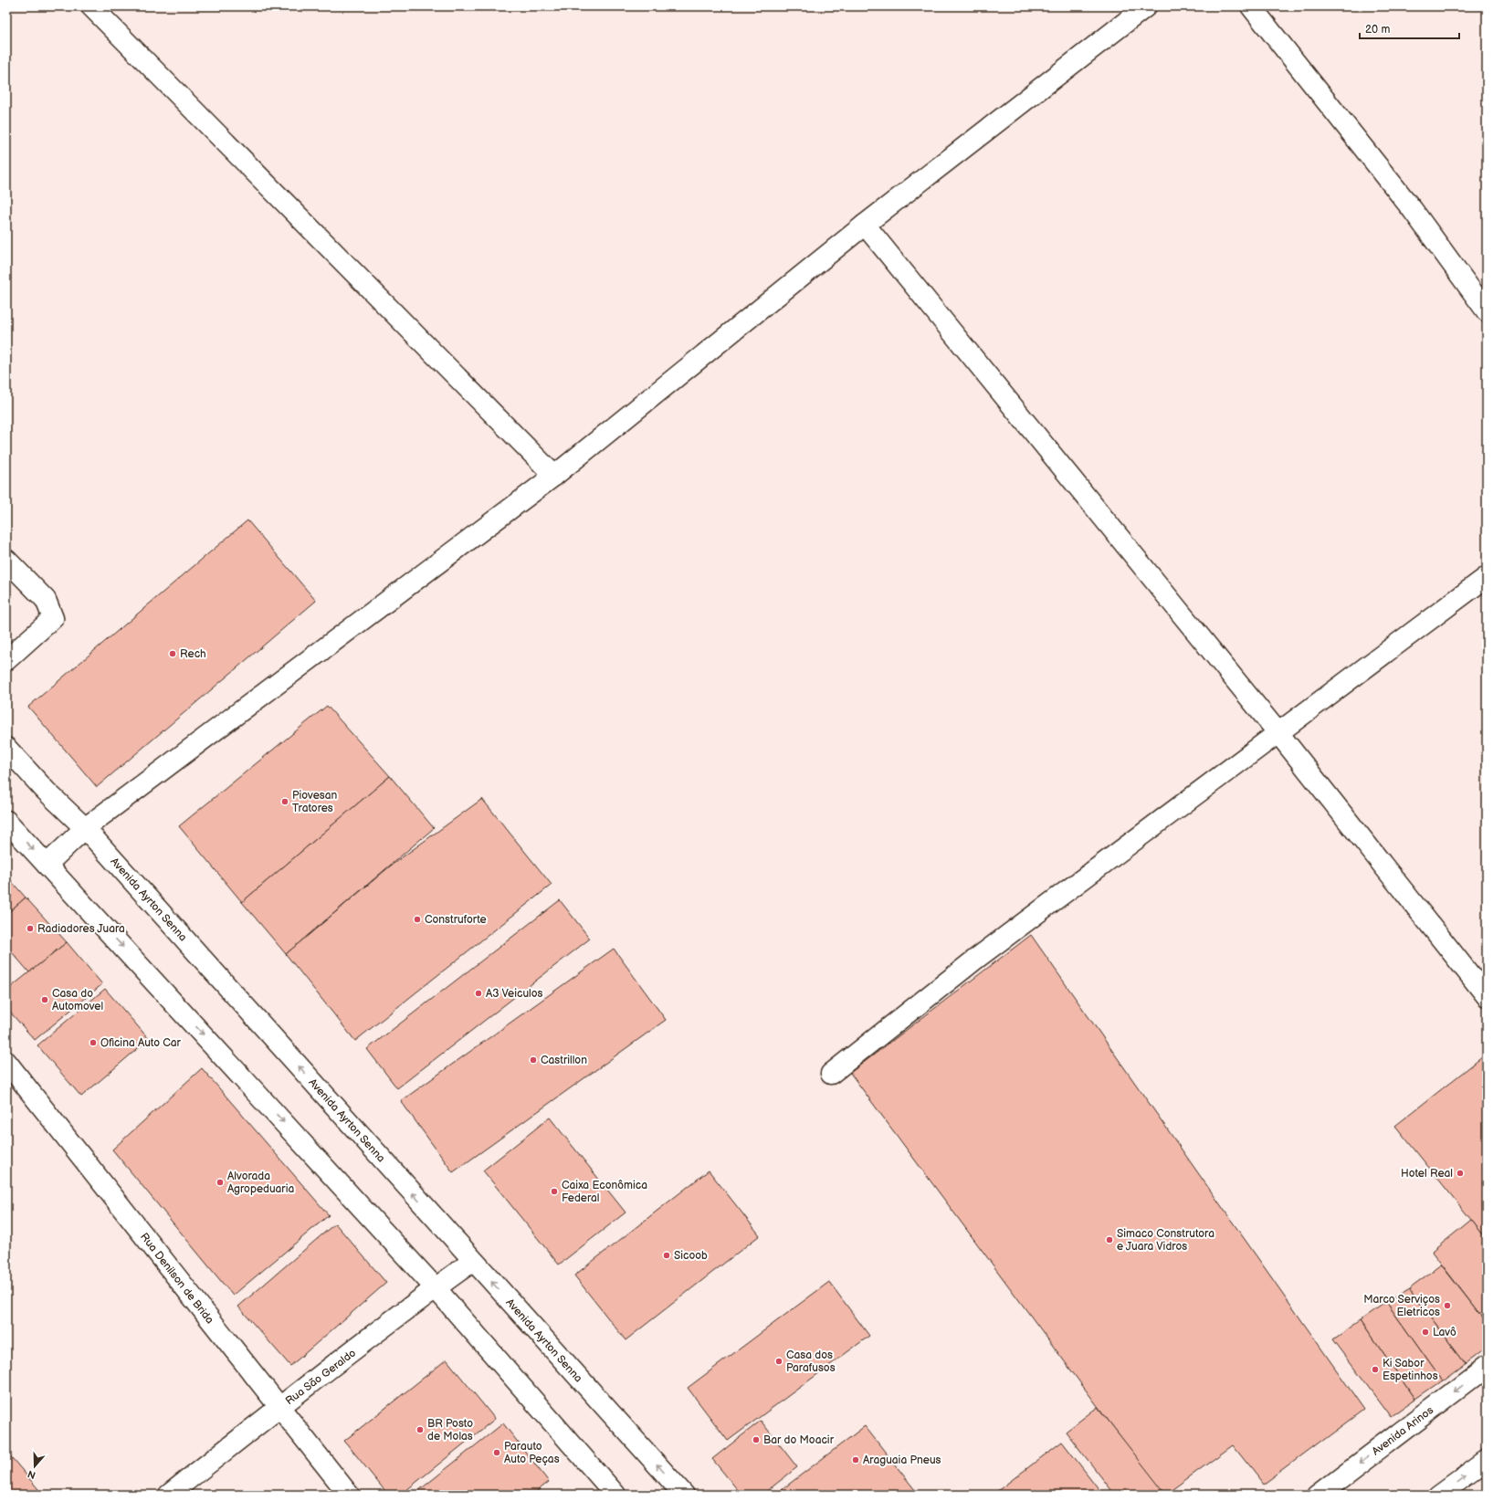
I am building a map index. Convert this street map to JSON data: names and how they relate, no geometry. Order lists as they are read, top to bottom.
{
  "streets": {
    "street": [
      "Avenida Ayrton Senna",
      "Rua Denilson de Brida",
      "Rua São Geraldo",
      "Avenida Arinos"
    ]
  },
  "crossings": [
    ["Avenida Ayrton Senna", "Rua São Geraldo"],
    ["Rua Denilson de Brida", "Rua São Geraldo"]
  ],
  "one_way": ["Avenida Arinos"],
  "places": [
    "Rech",
    "Piovesan Tratores",
    "Construforte",
    "Radiadores Juara",
    "A3 Veiculos",
    "Casa do Automovel",
    "Oficina Auto Car",
    "Castrillon",
    "Hotel Real",
    "Alvorada Agropeduaria",
    "Caixa Econômica Federal",
    "Simaco Construtora e Juara Vidros",
    "Sicoob",
    "Marco Serviços Eletricos",
    "Lavô",
    "Casa dos Parafusos",
    "Ki Sabor Espetinhos",
    "BR Posto de Molas",
    "Bar do Moacir",
    "Parauto Auto Peças",
    "Araguaia Pneus"
  ],
  "scale_bar": "20 m",
  "north": "bottom"
}
